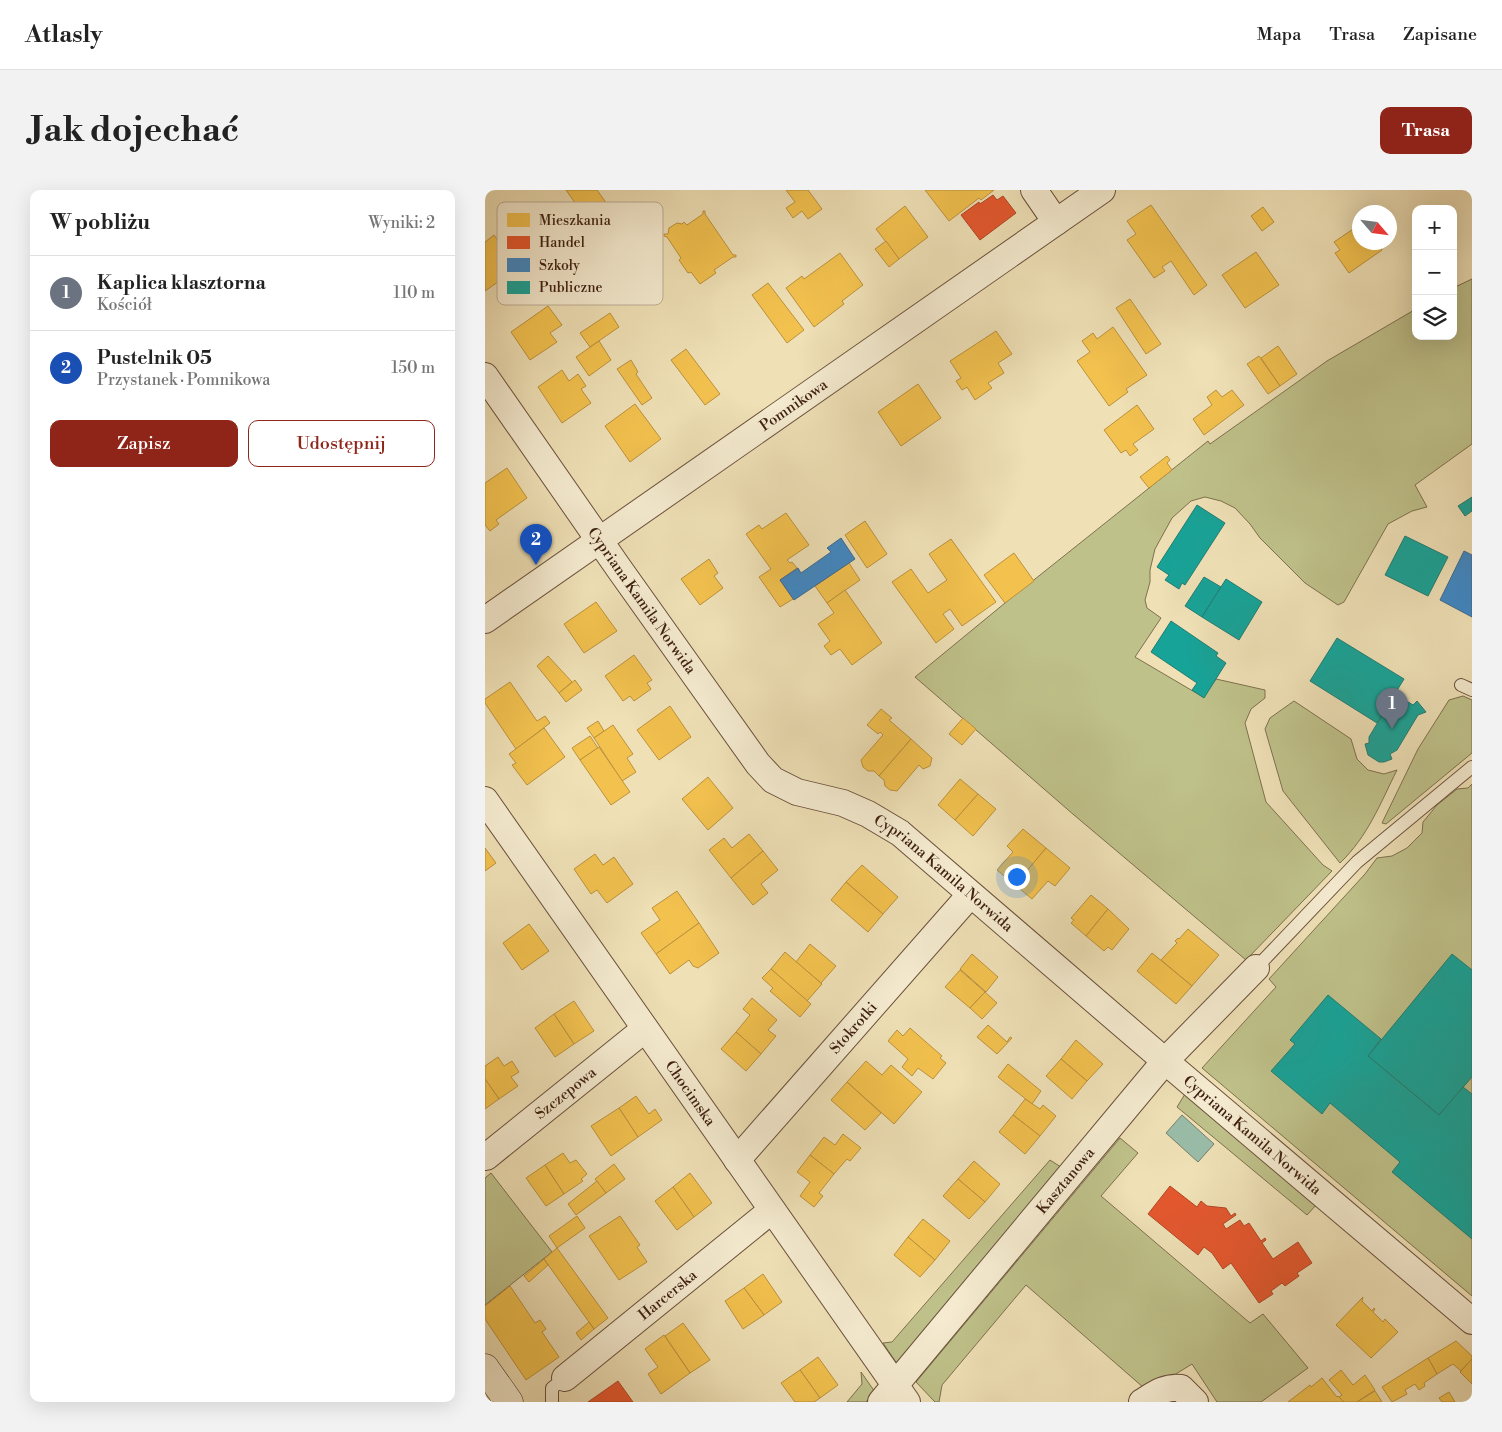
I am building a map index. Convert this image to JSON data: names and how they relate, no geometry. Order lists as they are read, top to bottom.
{
  "streets": {
    "street": [
      "Pomnikowa",
      "Cypriana Kamila Norwida",
      "Stokrotki",
      "Szczepowa",
      "Chocimska",
      "Kasztanowa",
      "Harcerska"
    ]
  },
  "crossings": [
    ["Pomnikowa", "Cypriana Kamila Norwida"],
    ["Cypriana Kamila Norwida", "Stokrotki"],
    ["Cypriana Kamila Norwida", "Kasztanowa"],
    ["Stokrotki", "Chocimska"],
    ["Szczepowa", "Chocimska"],
    ["Chocimska", "Kasztanowa"],
    ["Chocimska", "Harcerska"]
  ],
  "legend": [
    "Mieszkania",
    "Handel",
    "Szkoły",
    "Publiczne"
  ],
  "north": "bottom right",
  "page": {
    "header": "Atlasly",
    "nav": ["Mapa", "Trasa", "Zapisane"],
    "buttons": [
      "Trasa",
      ["Zapisz", "Udostępnij"]
    ],
    "title": "Jak dojechać",
    "heading": ["W pobliżu", "Wyniki: 2"],
    "map_buttons": ["+", "−"],
    "list": [
      {
        "mark": "1",
        "name": "Kaplica klasztorna",
        "note": "Kościół",
        "value": "110 m"
      },
      {
        "mark": "2",
        "name": "Pustelnik 05",
        "note": "Przystanek · Pomnikowa",
        "value": "150 m"
      }
    ],
    "pins": ["2", "1"]
  }
}
